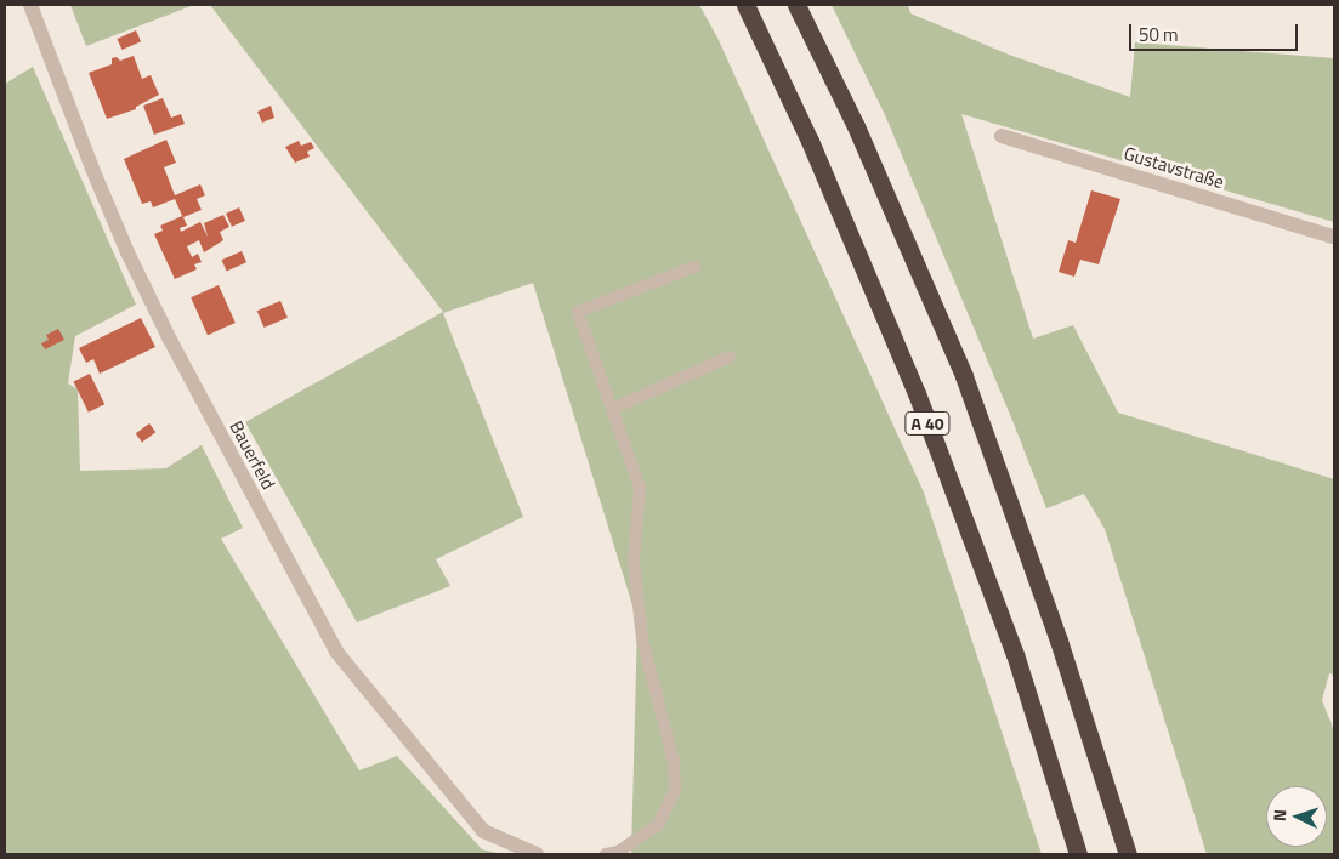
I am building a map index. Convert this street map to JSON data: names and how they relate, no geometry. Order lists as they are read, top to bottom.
{
  "streets": {
    "highway": ["A 40"],
    "street": ["Gustavstraße", "Bauerfeld"]
  },
  "scale_bar": "50 m",
  "north": "left"
}
